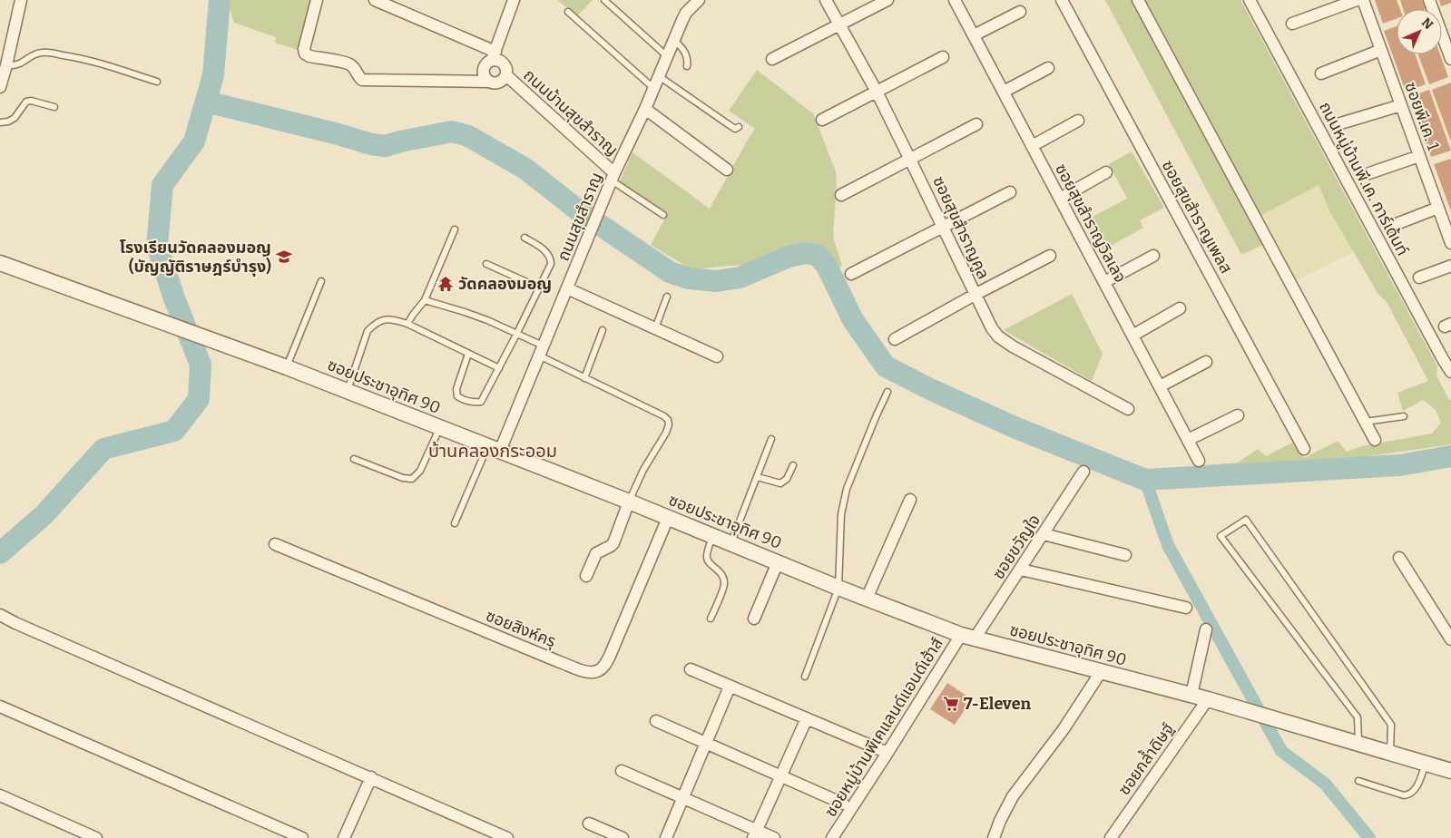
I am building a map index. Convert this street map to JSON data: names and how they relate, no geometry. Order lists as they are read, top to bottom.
{
  "streets": {
    "street": [
      "ถนนบ้านสุขสำราญ",
      "ซอยพี.เค. 1",
      "ถนนหมู่บ้านพี.เค. การ์เด้นท์",
      "ถนนสุขสำราญ",
      "ซอยสุขสำราญเพลส",
      "ซอยสุขสำราญวิลเลจ",
      "ซอยสุขสำราญคูล",
      "ซอยประชาอุทิศ 90",
      "ซอยขวัญใจ",
      "ซอยสิงห์ครุ",
      "ซอยหมู่บ้านพีเคแลนด์แอนด์เฮ้าส์",
      "ซอยกล้ำดิษฐ์"
    ]
  },
  "crossings": [
    ["ถนนบ้านสุขสำราญ", "ถนนสุขสำราญ"],
    ["ถนนสุขสำราญ", "ซอยประชาอุทิศ 90"],
    ["ซอยประชาอุทิศ 90", "ซอยขวัญใจ"],
    ["ซอยประชาอุทิศ 90", "ซอยสิงห์ครุ"],
    ["ซอยประชาอุทิศ 90", "ซอยหมู่บ้านพีเคแลนด์แอนด์เฮ้าส์"],
    ["ซอยประชาอุทิศ 90", "ซอยกล้ำดิษฐ์"],
    ["ซอยขวัญใจ", "ซอยหมู่บ้านพีเคแลนด์แอนด์เฮ้าส์"]
  ],
  "districts": ["บ้านคลองกระออม"],
  "places": {
    "school or university": ["โรงเรียนวัดคลองมอญ (บัญญัติราษฎร์บำรุง)"],
    "temple": ["วัดคลองมอญ"],
    "supermarket": ["7-Eleven"]
  },
  "north": "top right"
}
